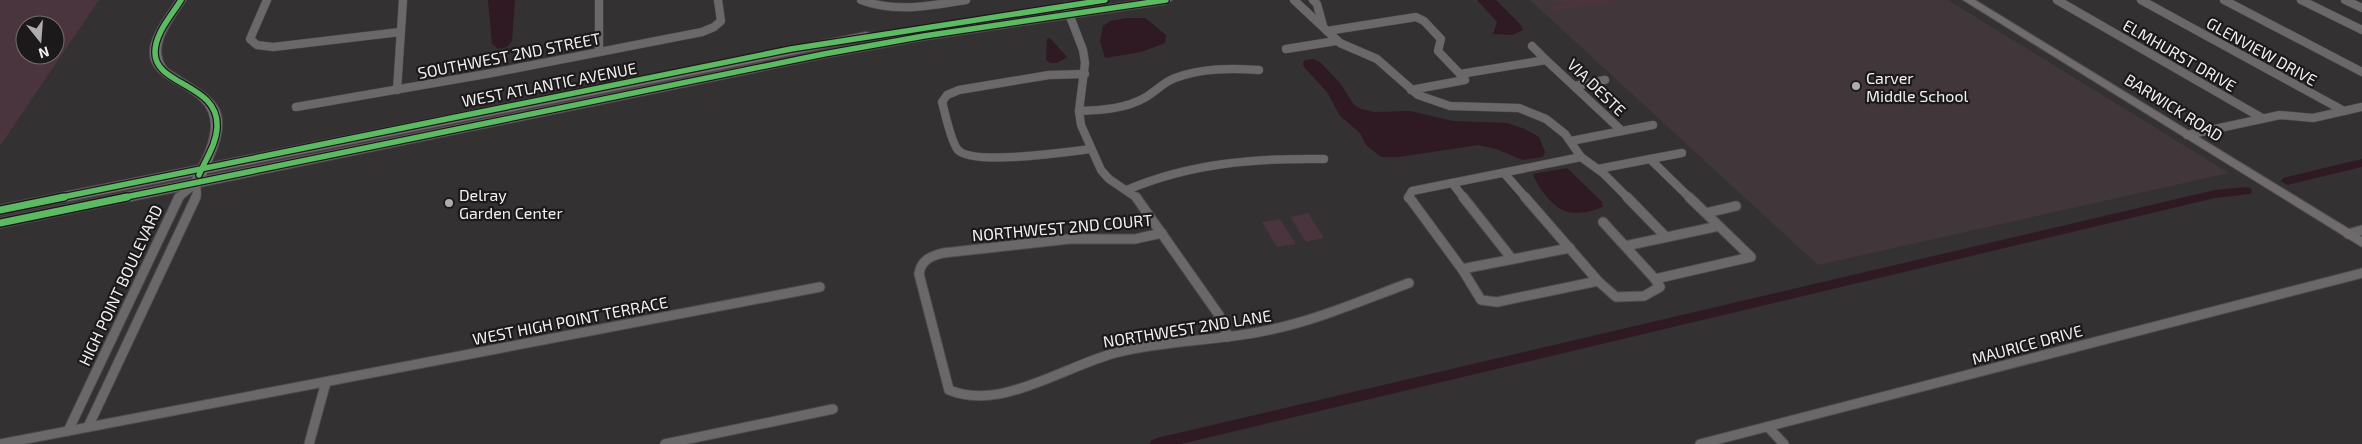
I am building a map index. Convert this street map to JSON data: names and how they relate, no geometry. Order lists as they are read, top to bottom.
{
  "streets": {
    "main road": ["WEST ATLANTIC AVENUE"],
    "street": [
      "GLENVIEW DRIVE",
      "SOUTHWEST 2ND STREET",
      "ELMHURST DRIVE",
      "VIA DESTE",
      "BARWICK ROAD",
      "NORTHWEST 2ND COURT",
      "HIGH POINT BOULEVARD",
      "WEST HIGH POINT TERRACE",
      "NORTHWEST 2ND LANE",
      "MAURICE DRIVE"
    ]
  },
  "crossings": [
    ["WEST ATLANTIC AVENUE", "HIGH POINT BOULEVARD"],
    ["NORTHWEST 2ND COURT", "NORTHWEST 2ND LANE"]
  ],
  "places": ["Carver Middle School", "Delray Garden Center"],
  "north": "bottom"
}
